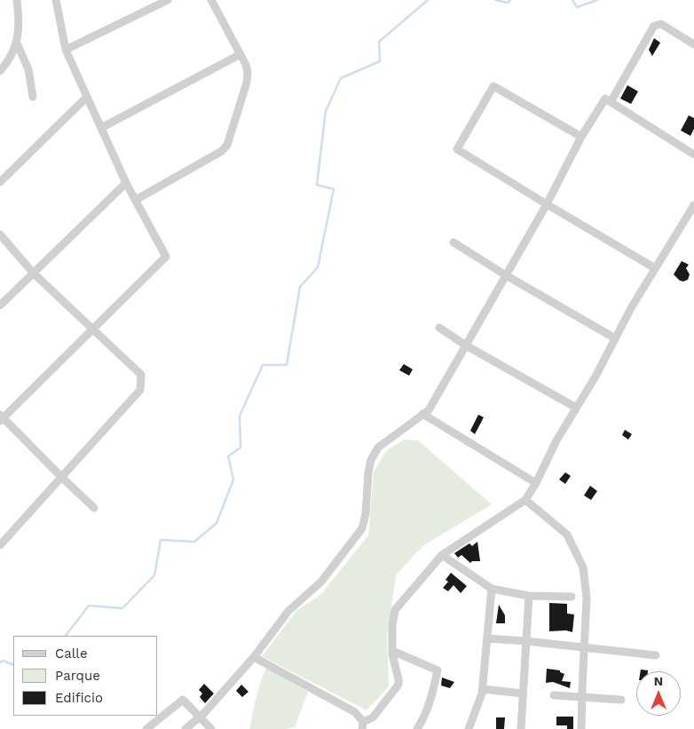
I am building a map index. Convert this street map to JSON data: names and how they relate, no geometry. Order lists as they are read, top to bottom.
{
  "legend": ["Calle", "Parque", "Edificio"],
  "north": "top"
}
